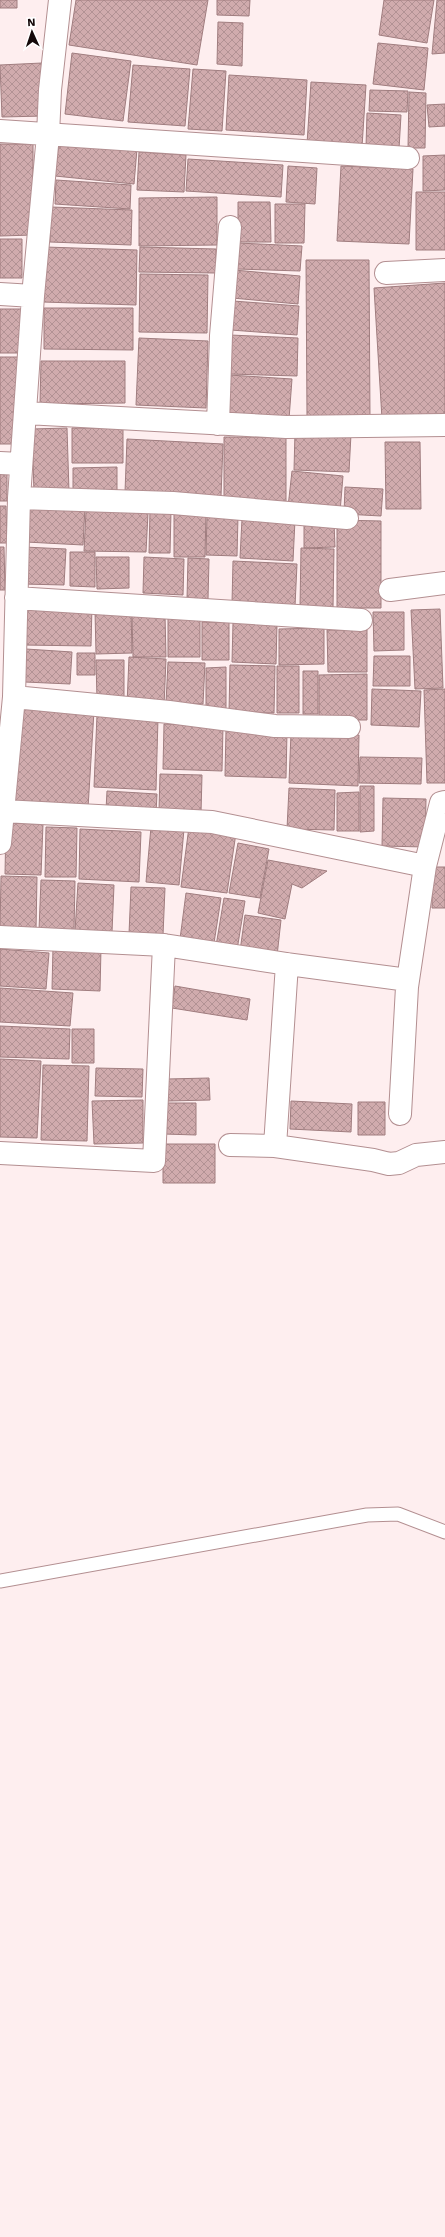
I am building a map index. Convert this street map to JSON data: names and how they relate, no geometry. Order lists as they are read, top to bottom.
{
  "north": "top"
}
